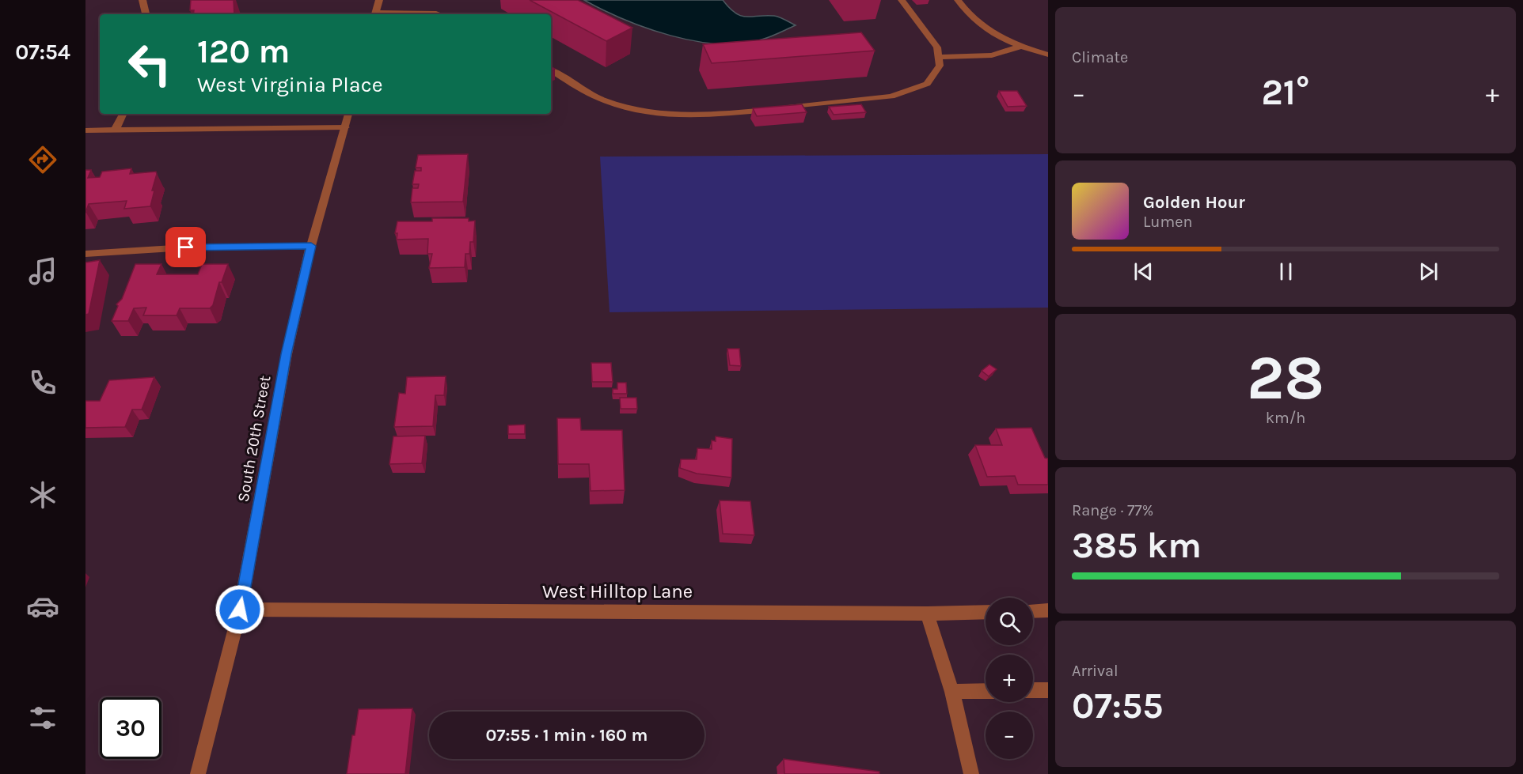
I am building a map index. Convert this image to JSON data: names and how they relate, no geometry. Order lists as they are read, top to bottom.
{
  "streets": {
    "street": ["South 20th Street", "West Hilltop Lane"]
  },
  "crossings": [
    ["South 20th Street", "West Hilltop Lane"]
  ],
  "page": {
    "tabs": "07:54",
    "tile": [
      "Climate",
      ["28", "km/h"],
      ["Range · 77%", "385 km"],
      ["Arrival", "07:55"]
    ],
    "turn": ["120 m", "West Virginia Place"],
    "heat": ["−", "21°", "+"],
    "song": ["Golden Hour", "Lumen"],
    "map_buttons": ["+", "−"],
    "limit": "30",
    "trip": "07:55 · 1 min · 160 m"
  }
}
